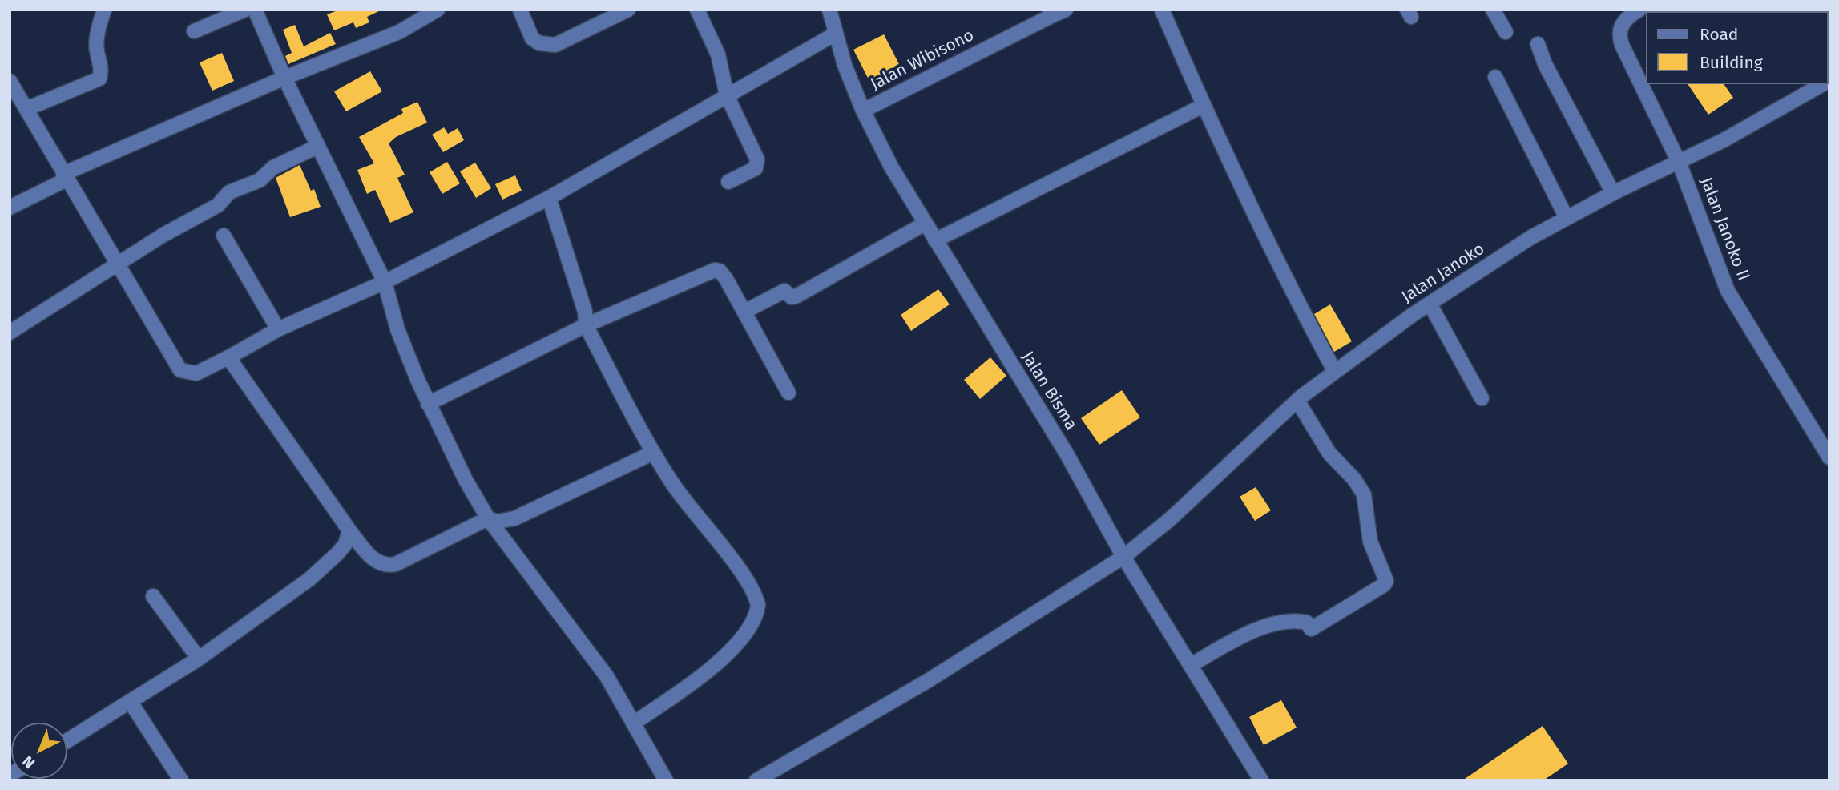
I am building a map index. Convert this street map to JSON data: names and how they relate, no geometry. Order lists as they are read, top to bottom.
{
  "streets": {
    "street": [
      "Jalan Wibisono",
      "Jalan Janoko II",
      "Jalan Janoko",
      "Jalan Bisma"
    ]
  },
  "crossings": [
    ["Jalan Wibisono", "Jalan Bisma"],
    ["Jalan Janoko II", "Jalan Janoko"],
    ["Jalan Janoko", "Jalan Bisma"]
  ],
  "legend": ["Road", "Building"],
  "north": "bottom left"
}
